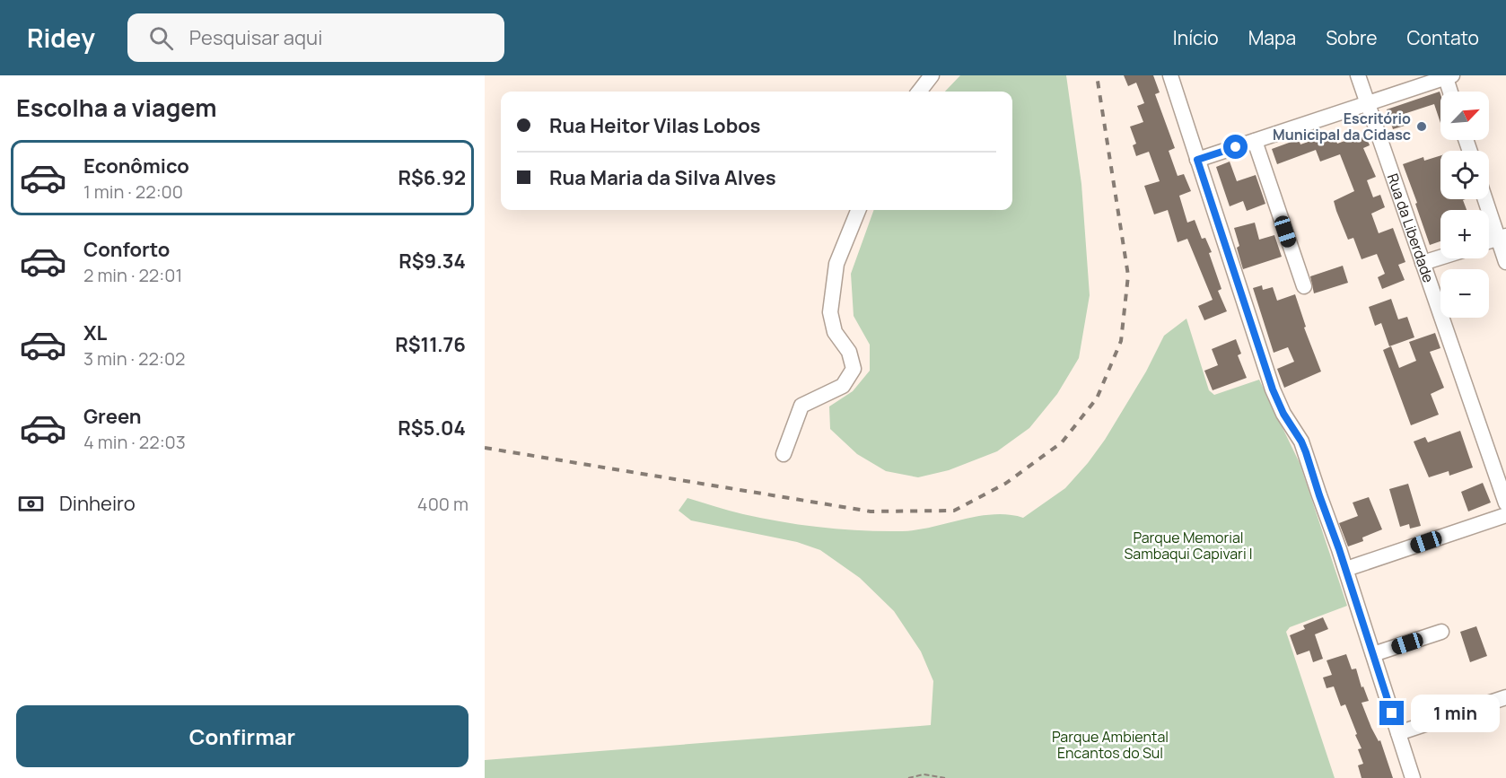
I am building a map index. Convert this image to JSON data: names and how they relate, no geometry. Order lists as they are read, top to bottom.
{
  "streets": {
    "street": ["Rua da Liberdade"]
  },
  "parks": ["Parque Memorial Sambaqui Capivari I", "Parque Ambiental Encantos do Sul"],
  "places": ["Escritório Municipal da Cidasc"],
  "north": "top right",
  "page": {
    "header": "Ridey",
    "search": "Pesquisar aqui",
    "nav": [
      "Início",
      "Mapa",
      "Sobre",
      "Contato"
    ],
    "heading": "Escolha a viagem",
    "map_buttons": ["+", "−"],
    "banner": ["Rua Heitor Vilas Lobos", "Rua Maria da Silva Alves"],
    "list": [
      {
        "name": "Econômico",
        "note": "1 min · 22:00",
        "value": "R$6.92"
      },
      {
        "name": "Conforto",
        "note": "2 min · 22:01",
        "value": "R$9.34"
      },
      {
        "name": "XL",
        "note": "3 min · 22:02",
        "value": "R$11.76"
      },
      {
        "name": "Green",
        "note": "4 min · 22:03",
        "value": "R$5.04"
      }
    ],
    "pay": ["Dinheiro", "400 m"],
    "buttons": "Confirmar",
    "bubble": "1 min"
  }
}
